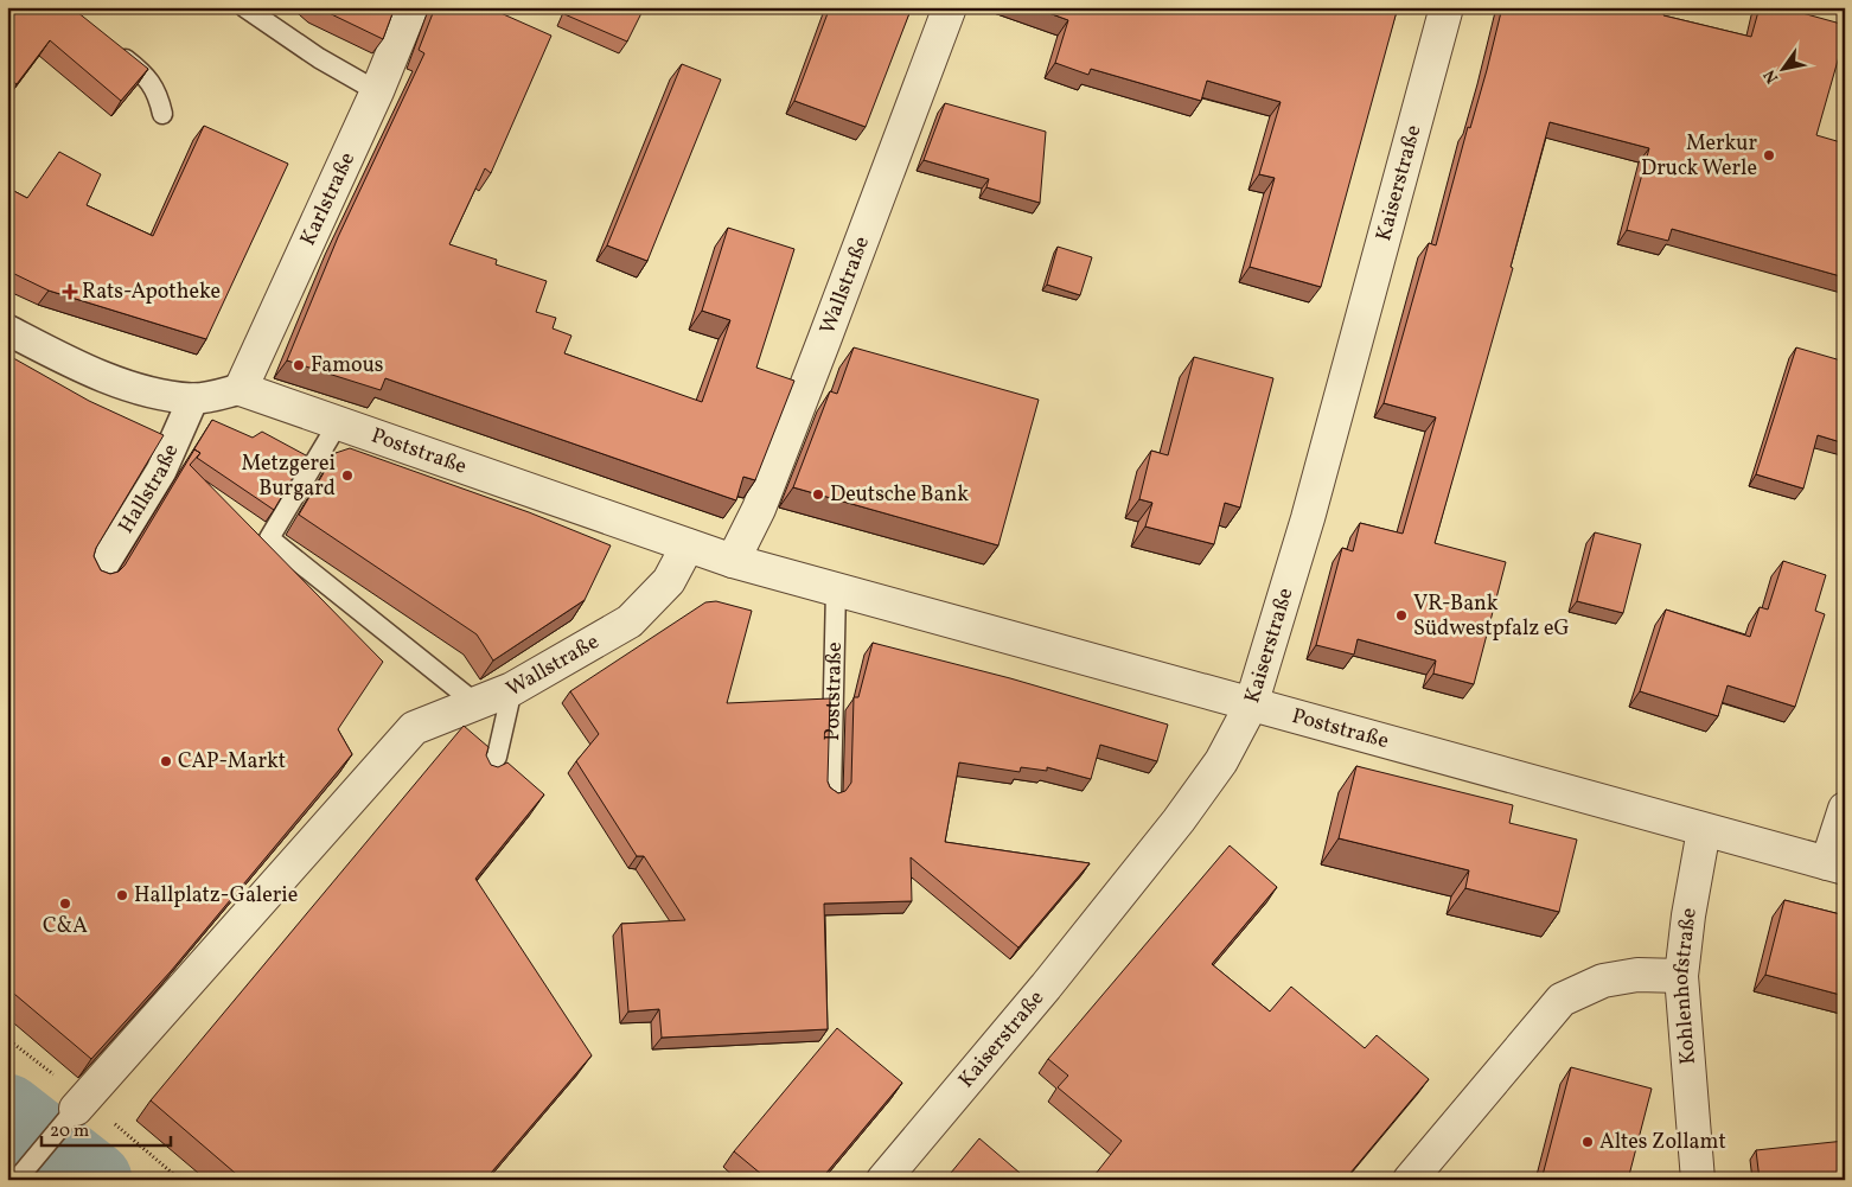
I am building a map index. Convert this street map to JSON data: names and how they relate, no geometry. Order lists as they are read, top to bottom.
{
  "streets": {
    "street": [
      "Kaiserstraße",
      "Karlstraße",
      "Wallstraße",
      "Poststraße",
      "Hallstraße",
      "Kohlenhofstraße"
    ]
  },
  "crossings": [
    ["Kaiserstraße", "Poststraße"],
    ["Karlstraße", "Poststraße"],
    ["Wallstraße", "Poststraße"],
    ["Poststraße", "Kohlenhofstraße"]
  ],
  "places": {
    "other": [
      "Merkur Druck Werle",
      "Famous",
      "Metzgerei Burgard",
      "Deutsche Bank",
      "VR-Bank Südwestpfalz eG",
      "CAP-Markt",
      "Hallplatz-Galerie",
      "C&A",
      "Altes Zollamt"
    ],
    "health": ["Rats-Apotheke"]
  },
  "scale_bar": "20 m",
  "north": "bottom left"
}
